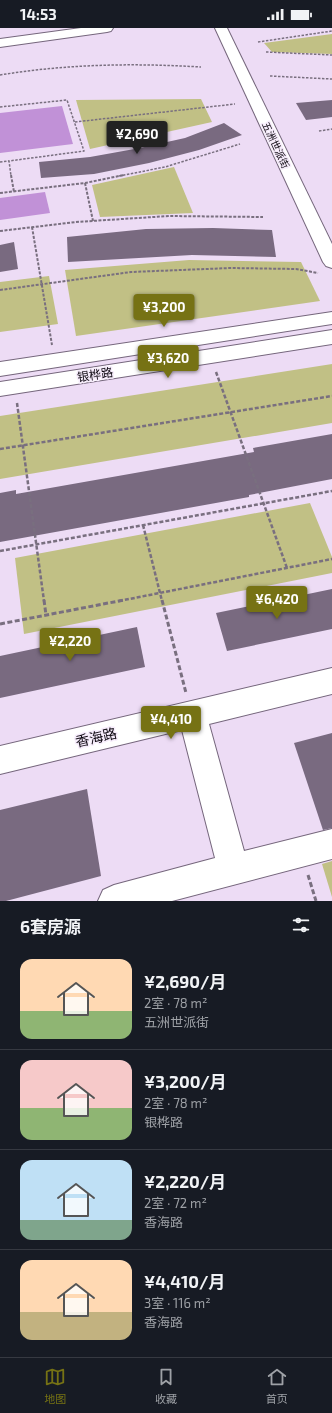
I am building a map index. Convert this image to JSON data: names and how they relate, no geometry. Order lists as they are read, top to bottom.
{
  "streets": {
    "street": ["五洲世派街", "银桦路", "香海路"]
  },
  "page": {
    "status": "14:53",
    "price": [
      "¥2,690",
      "¥3,200",
      "¥3,620",
      "¥6,420",
      "¥2,220",
      "¥4,410"
    ],
    "heading": "6套房源",
    "list": [
      {
        "name": "¥2,690/月",
        "note": "2室 · 78 m² · 五洲世派街"
      },
      {
        "name": "¥3,200/月",
        "note": "2室 · 78 m² · 银桦路"
      },
      {
        "name": "¥2,220/月",
        "note": "2室 · 72 m² · 香海路"
      },
      {
        "name": "¥4,410/月",
        "note": "3室 · 116 m² · 香海路"
      }
    ],
    "tabs": ["地图", "收藏", "首页"]
  }
}
